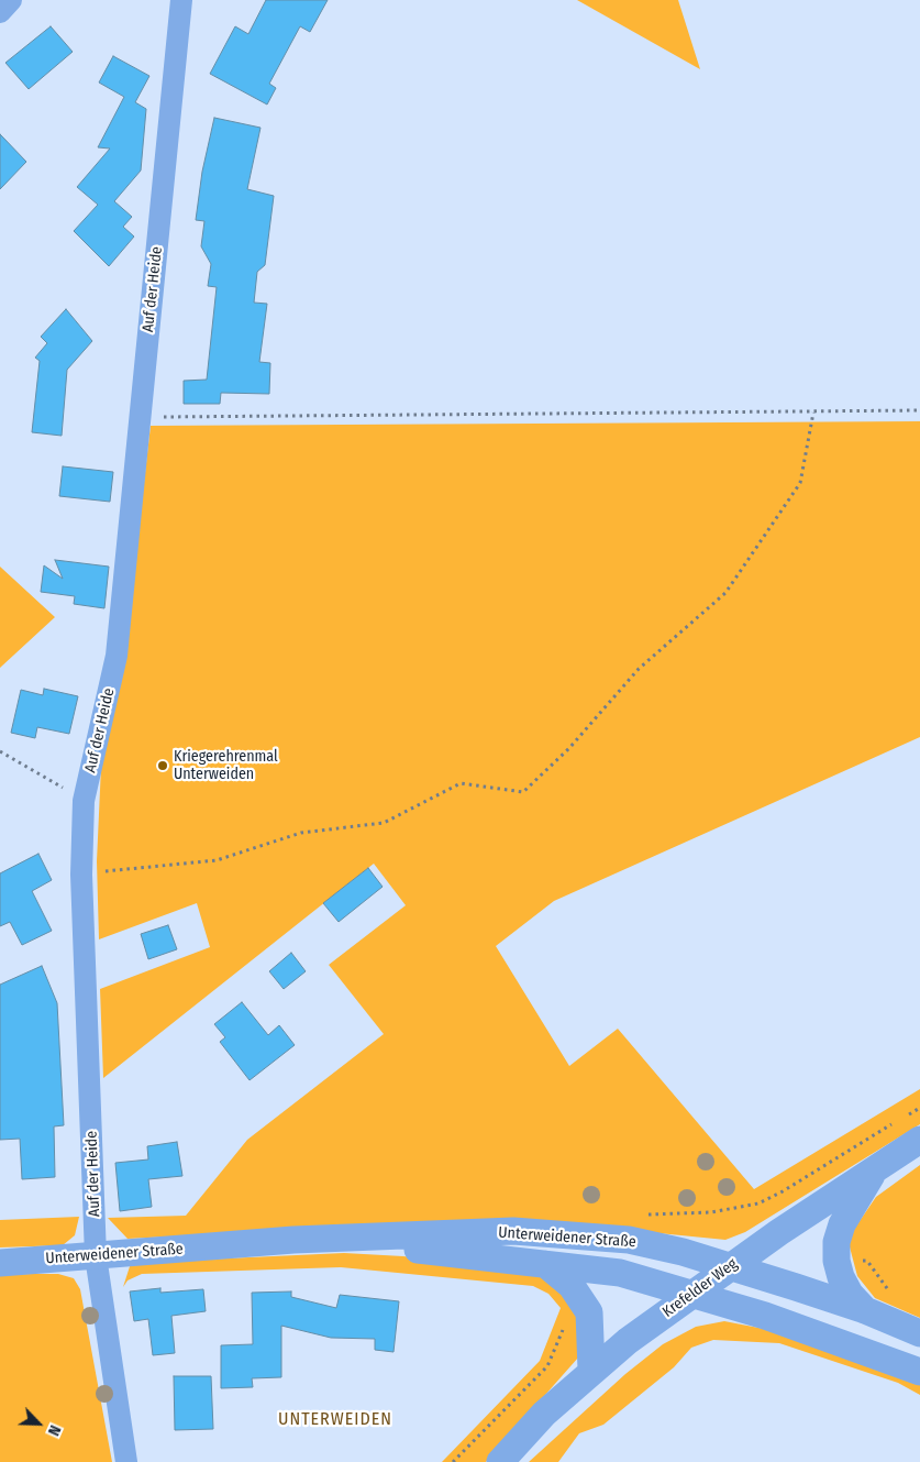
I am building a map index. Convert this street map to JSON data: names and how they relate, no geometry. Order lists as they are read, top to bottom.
{
  "streets": {
    "street": ["Auf der Heide", "Unterweidener Straße", "Krefelder Weg"]
  },
  "crossings": [
    ["Auf der Heide", "Unterweidener Straße"],
    ["Unterweidener Straße", "Krefelder Weg"]
  ],
  "districts": ["UNTERWEIDEN"],
  "places": ["Kriegerehrenmal Unterweiden"],
  "north": "bottom right"
}
